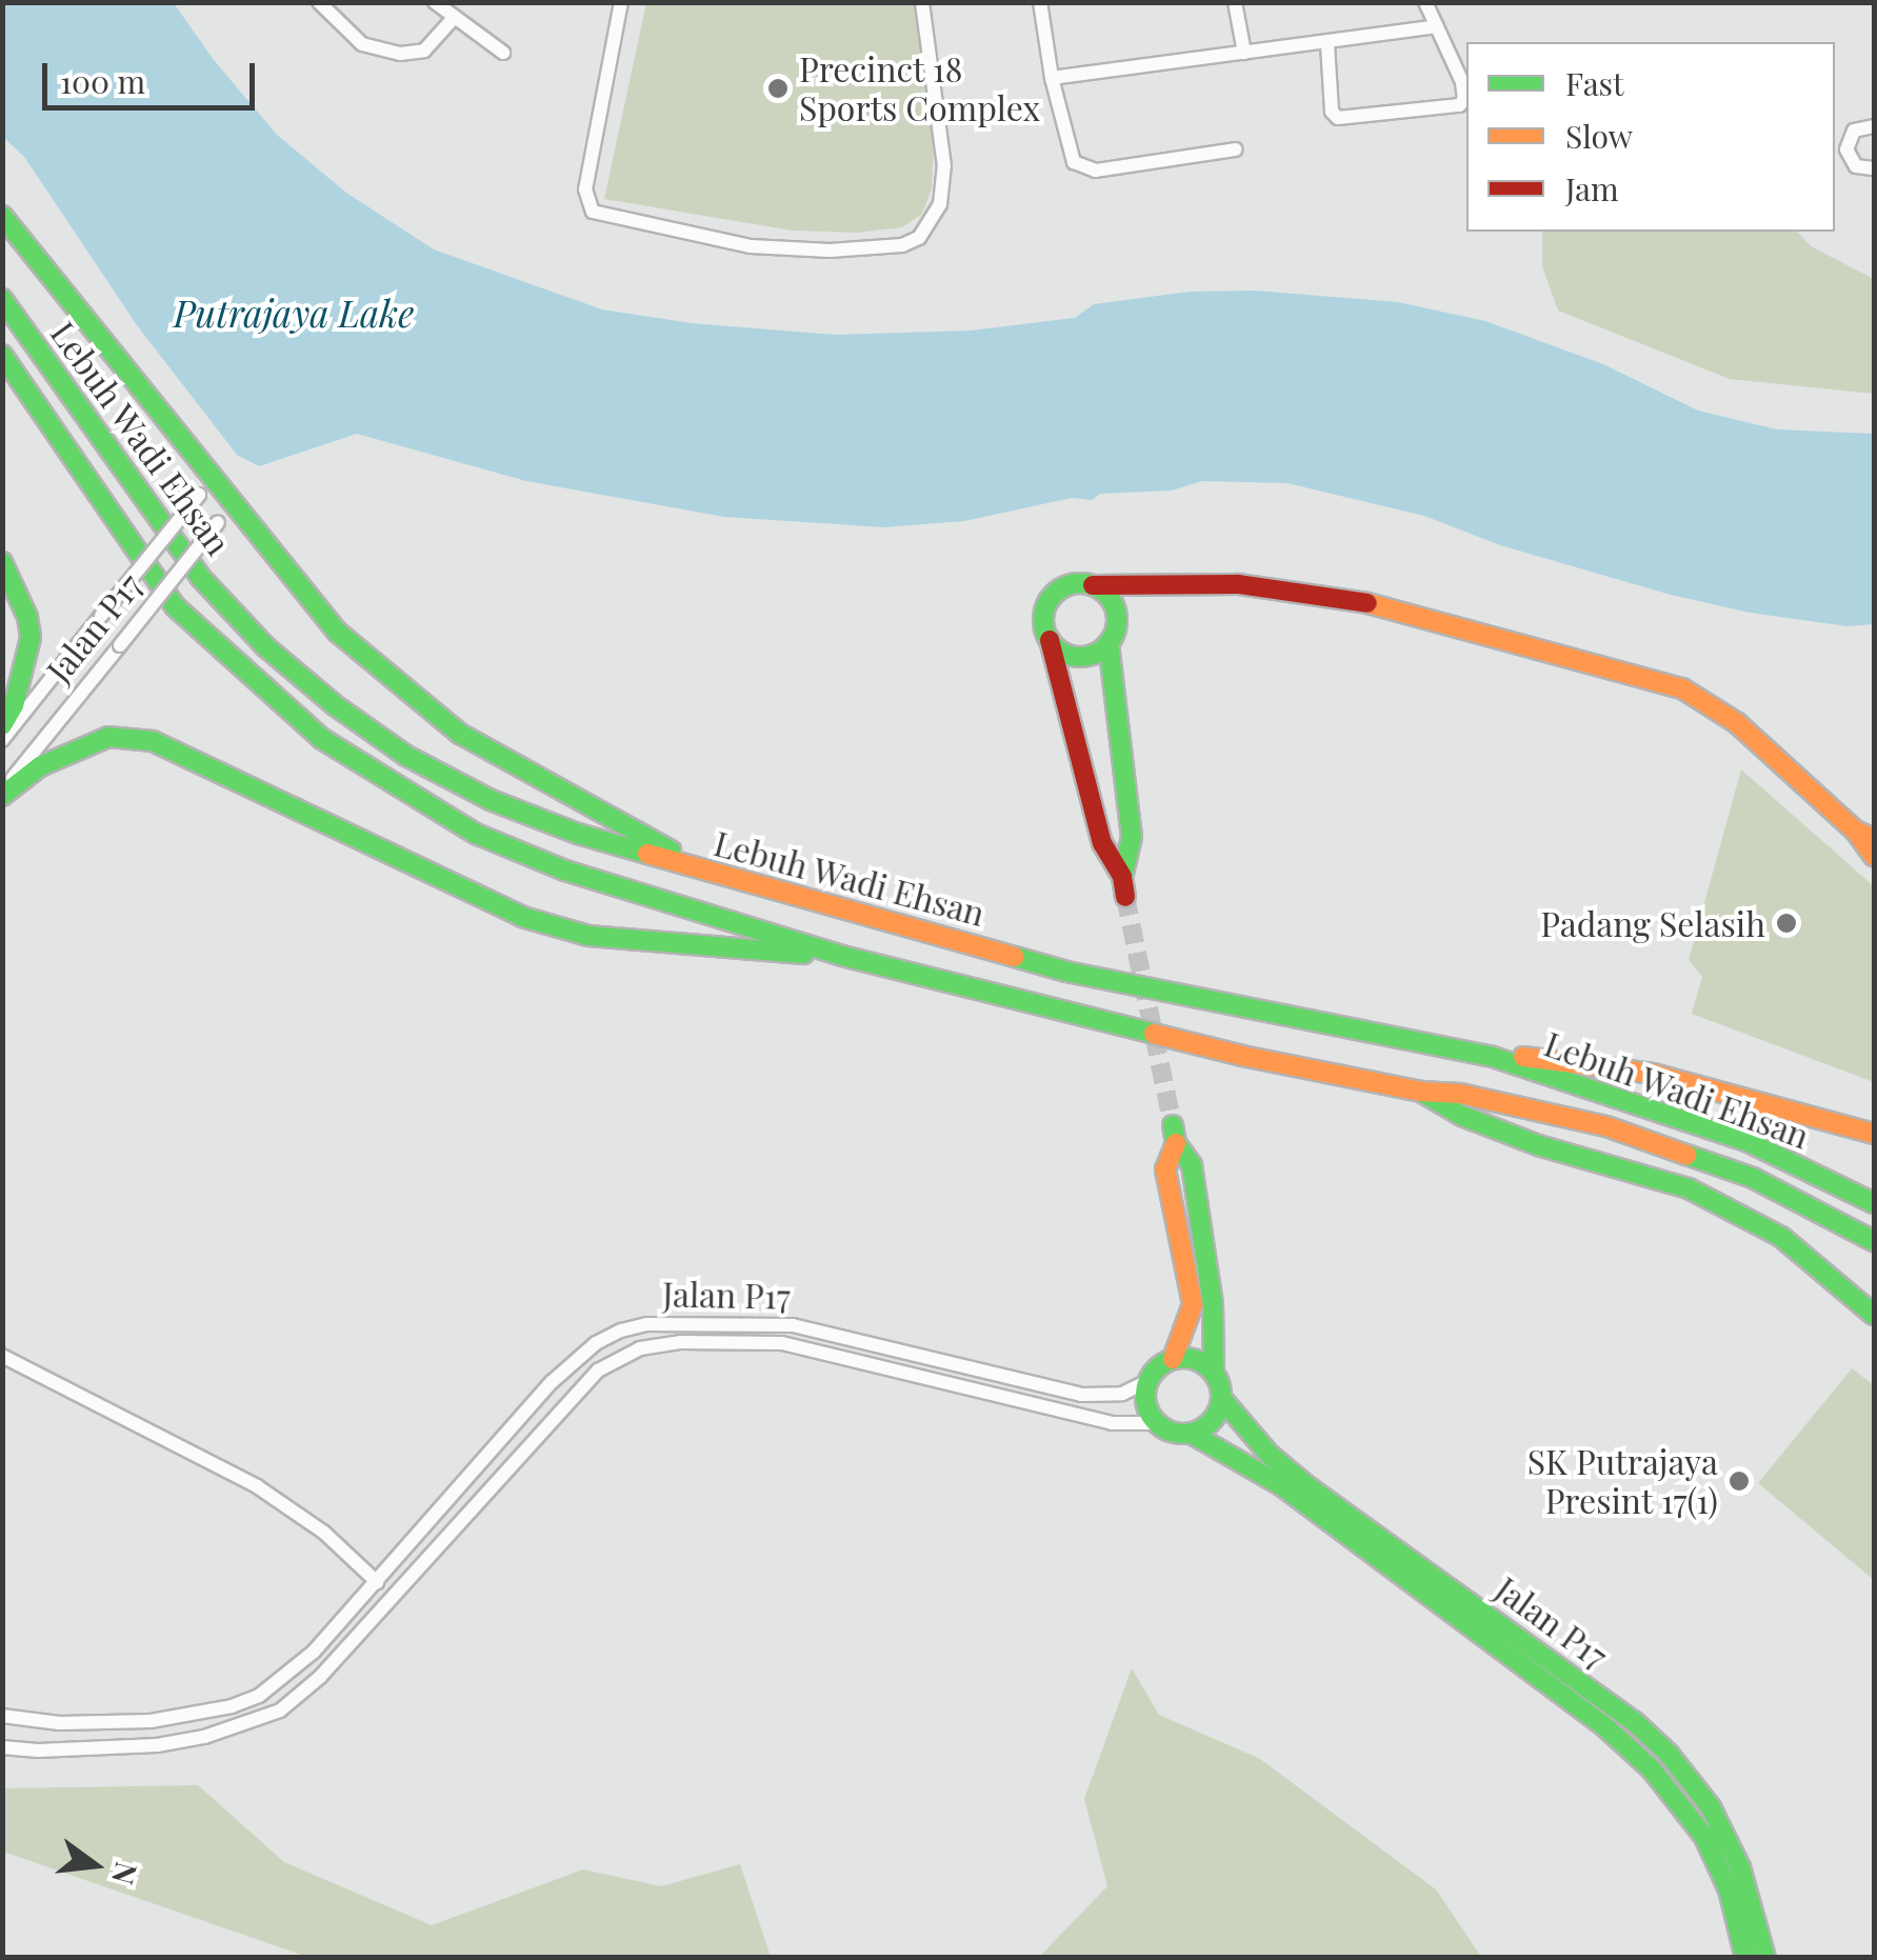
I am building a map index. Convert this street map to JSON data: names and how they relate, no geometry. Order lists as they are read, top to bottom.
{
  "streets": {
    "main road": ["Lebuh Wadi Ehsan", "Jalan P17"]
  },
  "water": ["Putrajaya Lake"],
  "places": ["Precinct 18 Sports Complex", "Padang Selasih", "SK Putrajaya Presint 17(1)"],
  "legend": ["Fast", "Slow", "Jam"],
  "scale_bar": "100 m",
  "north": "right"
}
